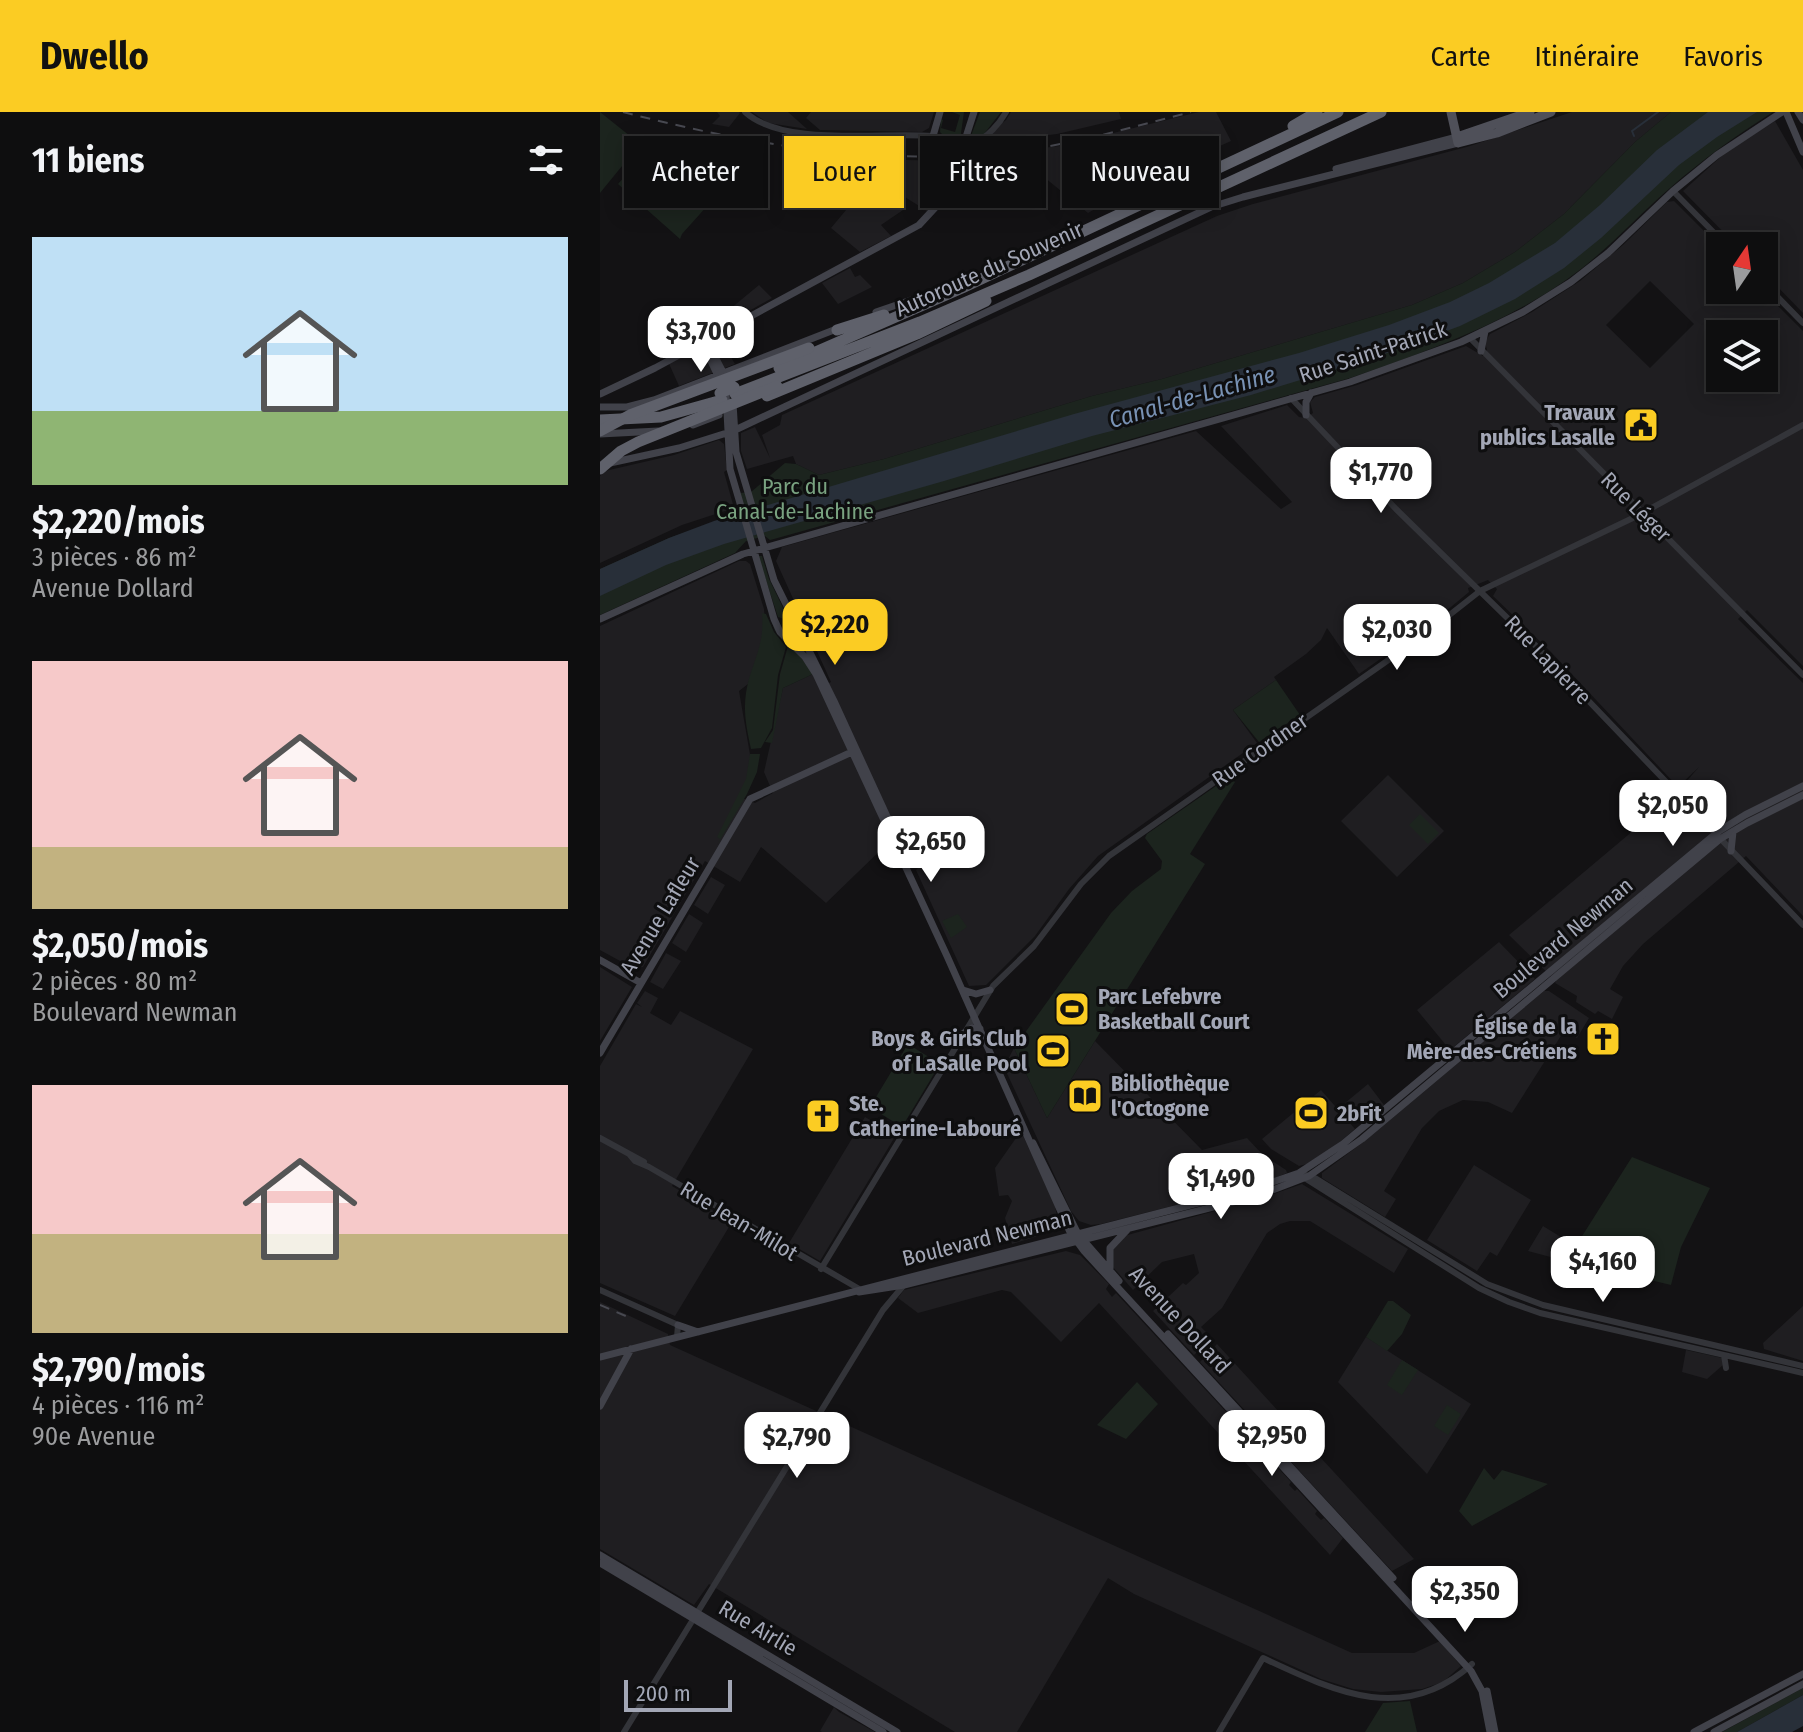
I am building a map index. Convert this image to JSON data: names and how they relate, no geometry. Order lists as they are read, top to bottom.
{
  "streets": {
    "highway": ["Autoroute du Souvenir"],
    "main road": [
      "Rue Saint-Patrick",
      "Avenue Lafleur",
      "Boulevard Newman",
      "Avenue Dollard",
      "Rue Airlie"
    ],
    "street": [
      "Rue Léger",
      "Rue Lapierre",
      "Rue Cordner",
      "Rue Jean-Milot"
    ]
  },
  "crossings": [
    ["Rue Saint-Patrick", "Rue Léger"],
    ["Rue Saint-Patrick", "Rue Lapierre"],
    ["Rue Léger", "Rue Cordner"],
    ["Rue Lapierre", "Rue Cordner"],
    ["Rue Lapierre", "Boulevard Newman"],
    ["Rue Cordner", "Rue Jean-Milot"],
    ["Rue Cordner", "Avenue Dollard"],
    ["Avenue Lafleur", "Avenue Dollard"],
    ["Boulevard Newman", "Rue Jean-Milot"],
    ["Boulevard Newman", "Avenue Dollard"]
  ],
  "water": ["Canal-de-Lachine"],
  "parks": ["Parc du Canal-de-Lachine"],
  "places": {
    "public building": ["Travaux publics Lasalle"],
    "sports": ["Parc Lefebvre Basketball Court", "Boys & Girls Club of LaSalle Pool", "2bFit"],
    "church": ["Église de la Mère-des-Crétiens", "Ste. Catherine-Labouré"],
    "library": ["Bibliothèque l'Octogone"]
  },
  "scale_bar": "200 m",
  "north": "top",
  "page": {
    "header": "Dwello",
    "nav": ["Carte", "Itinéraire", "Favoris"],
    "heading": "11 biens",
    "chip": [
      "Acheter",
      "Louer",
      "Filtres",
      "Nouveau"
    ],
    "list": [
      {
        "name": "$2,220/mois",
        "note": "3 pièces · 86 m² · Avenue Dollard"
      },
      {
        "name": "$2,050/mois",
        "note": "2 pièces · 80 m² · Boulevard Newman"
      },
      {
        "name": "$2,790/mois",
        "note": "4 pièces · 116 m² · 90e Avenue"
      }
    ],
    "price": [
      "$3,700",
      "$1,770",
      "$2,220",
      "$2,030",
      "$2,050",
      "$2,650",
      "$1,490",
      "$4,160",
      "$2,950",
      "$2,790",
      "$2,350"
    ],
    "scale": "200 m"
  }
}
